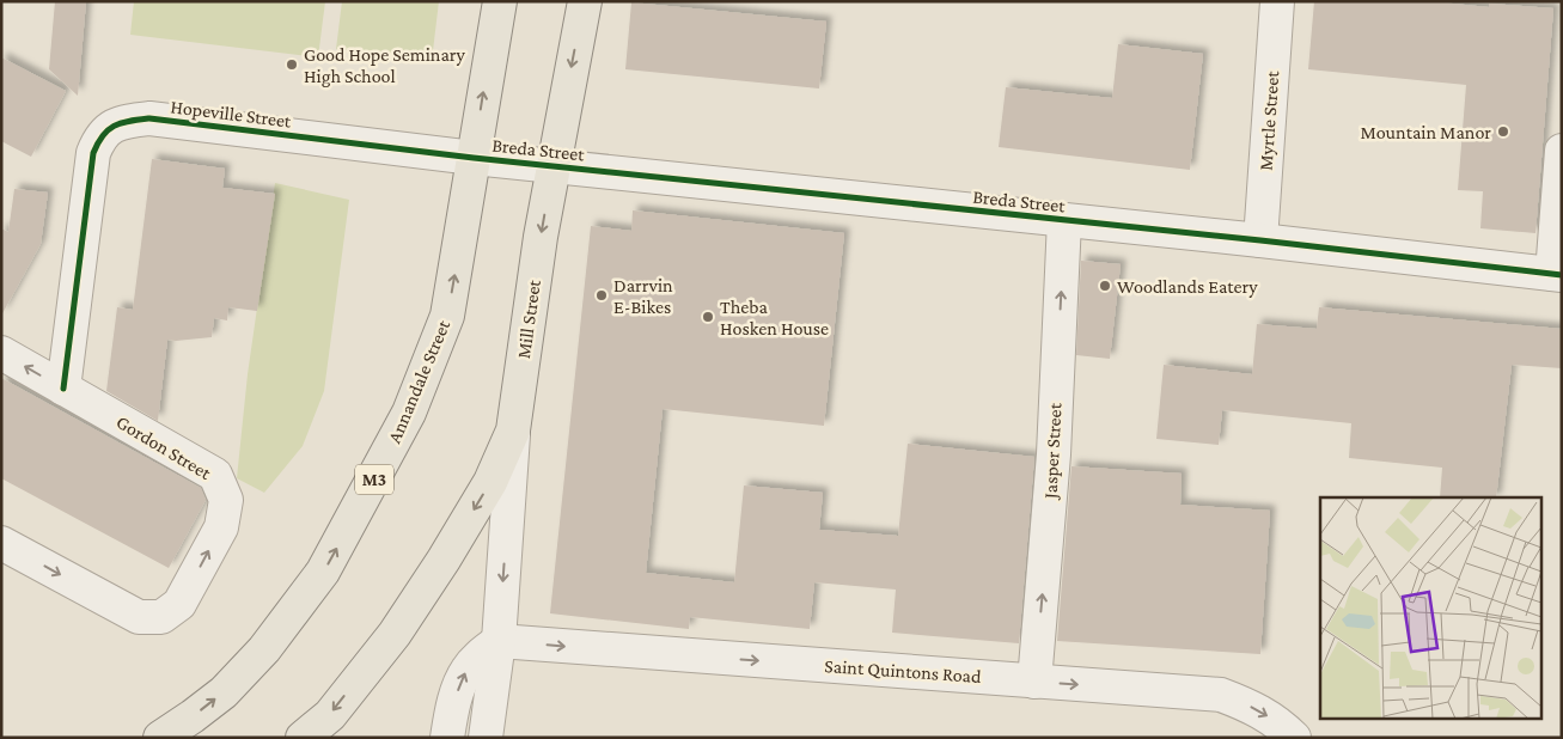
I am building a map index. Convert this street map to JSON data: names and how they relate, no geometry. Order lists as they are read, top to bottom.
{
  "streets": {
    "main road": ["Mill Street", "Annandale Street", "M3"],
    "street": [
      "Hopeville Street",
      "Myrtle Street",
      "Breda Street",
      "Gordon Street",
      "Jasper Street",
      "Saint Quintons Road"
    ]
  },
  "crossings": [
    ["Hopeville Street", "Breda Street"],
    ["Hopeville Street", "Annandale Street"],
    ["Hopeville Street", "Gordon Street"],
    ["Hopeville Street", "M3"],
    ["Myrtle Street", "Breda Street"],
    ["Breda Street", "Mill Street"],
    ["Breda Street", "Annandale Street"],
    ["Breda Street", "Jasper Street"],
    ["Breda Street", "M3"],
    ["Mill Street", "Saint Quintons Road"],
    ["Annandale Street", "M3"],
    ["Jasper Street", "Saint Quintons Road"]
  ],
  "one_way": ["Mill Street", "Jasper Street", "Saint Quintons Road"],
  "places": [
    "Good Hope Seminary High School",
    "Mountain Manor",
    "Woodlands Eatery",
    "Darrvin E-Bikes",
    "Theba Hosken House"
  ]
}
